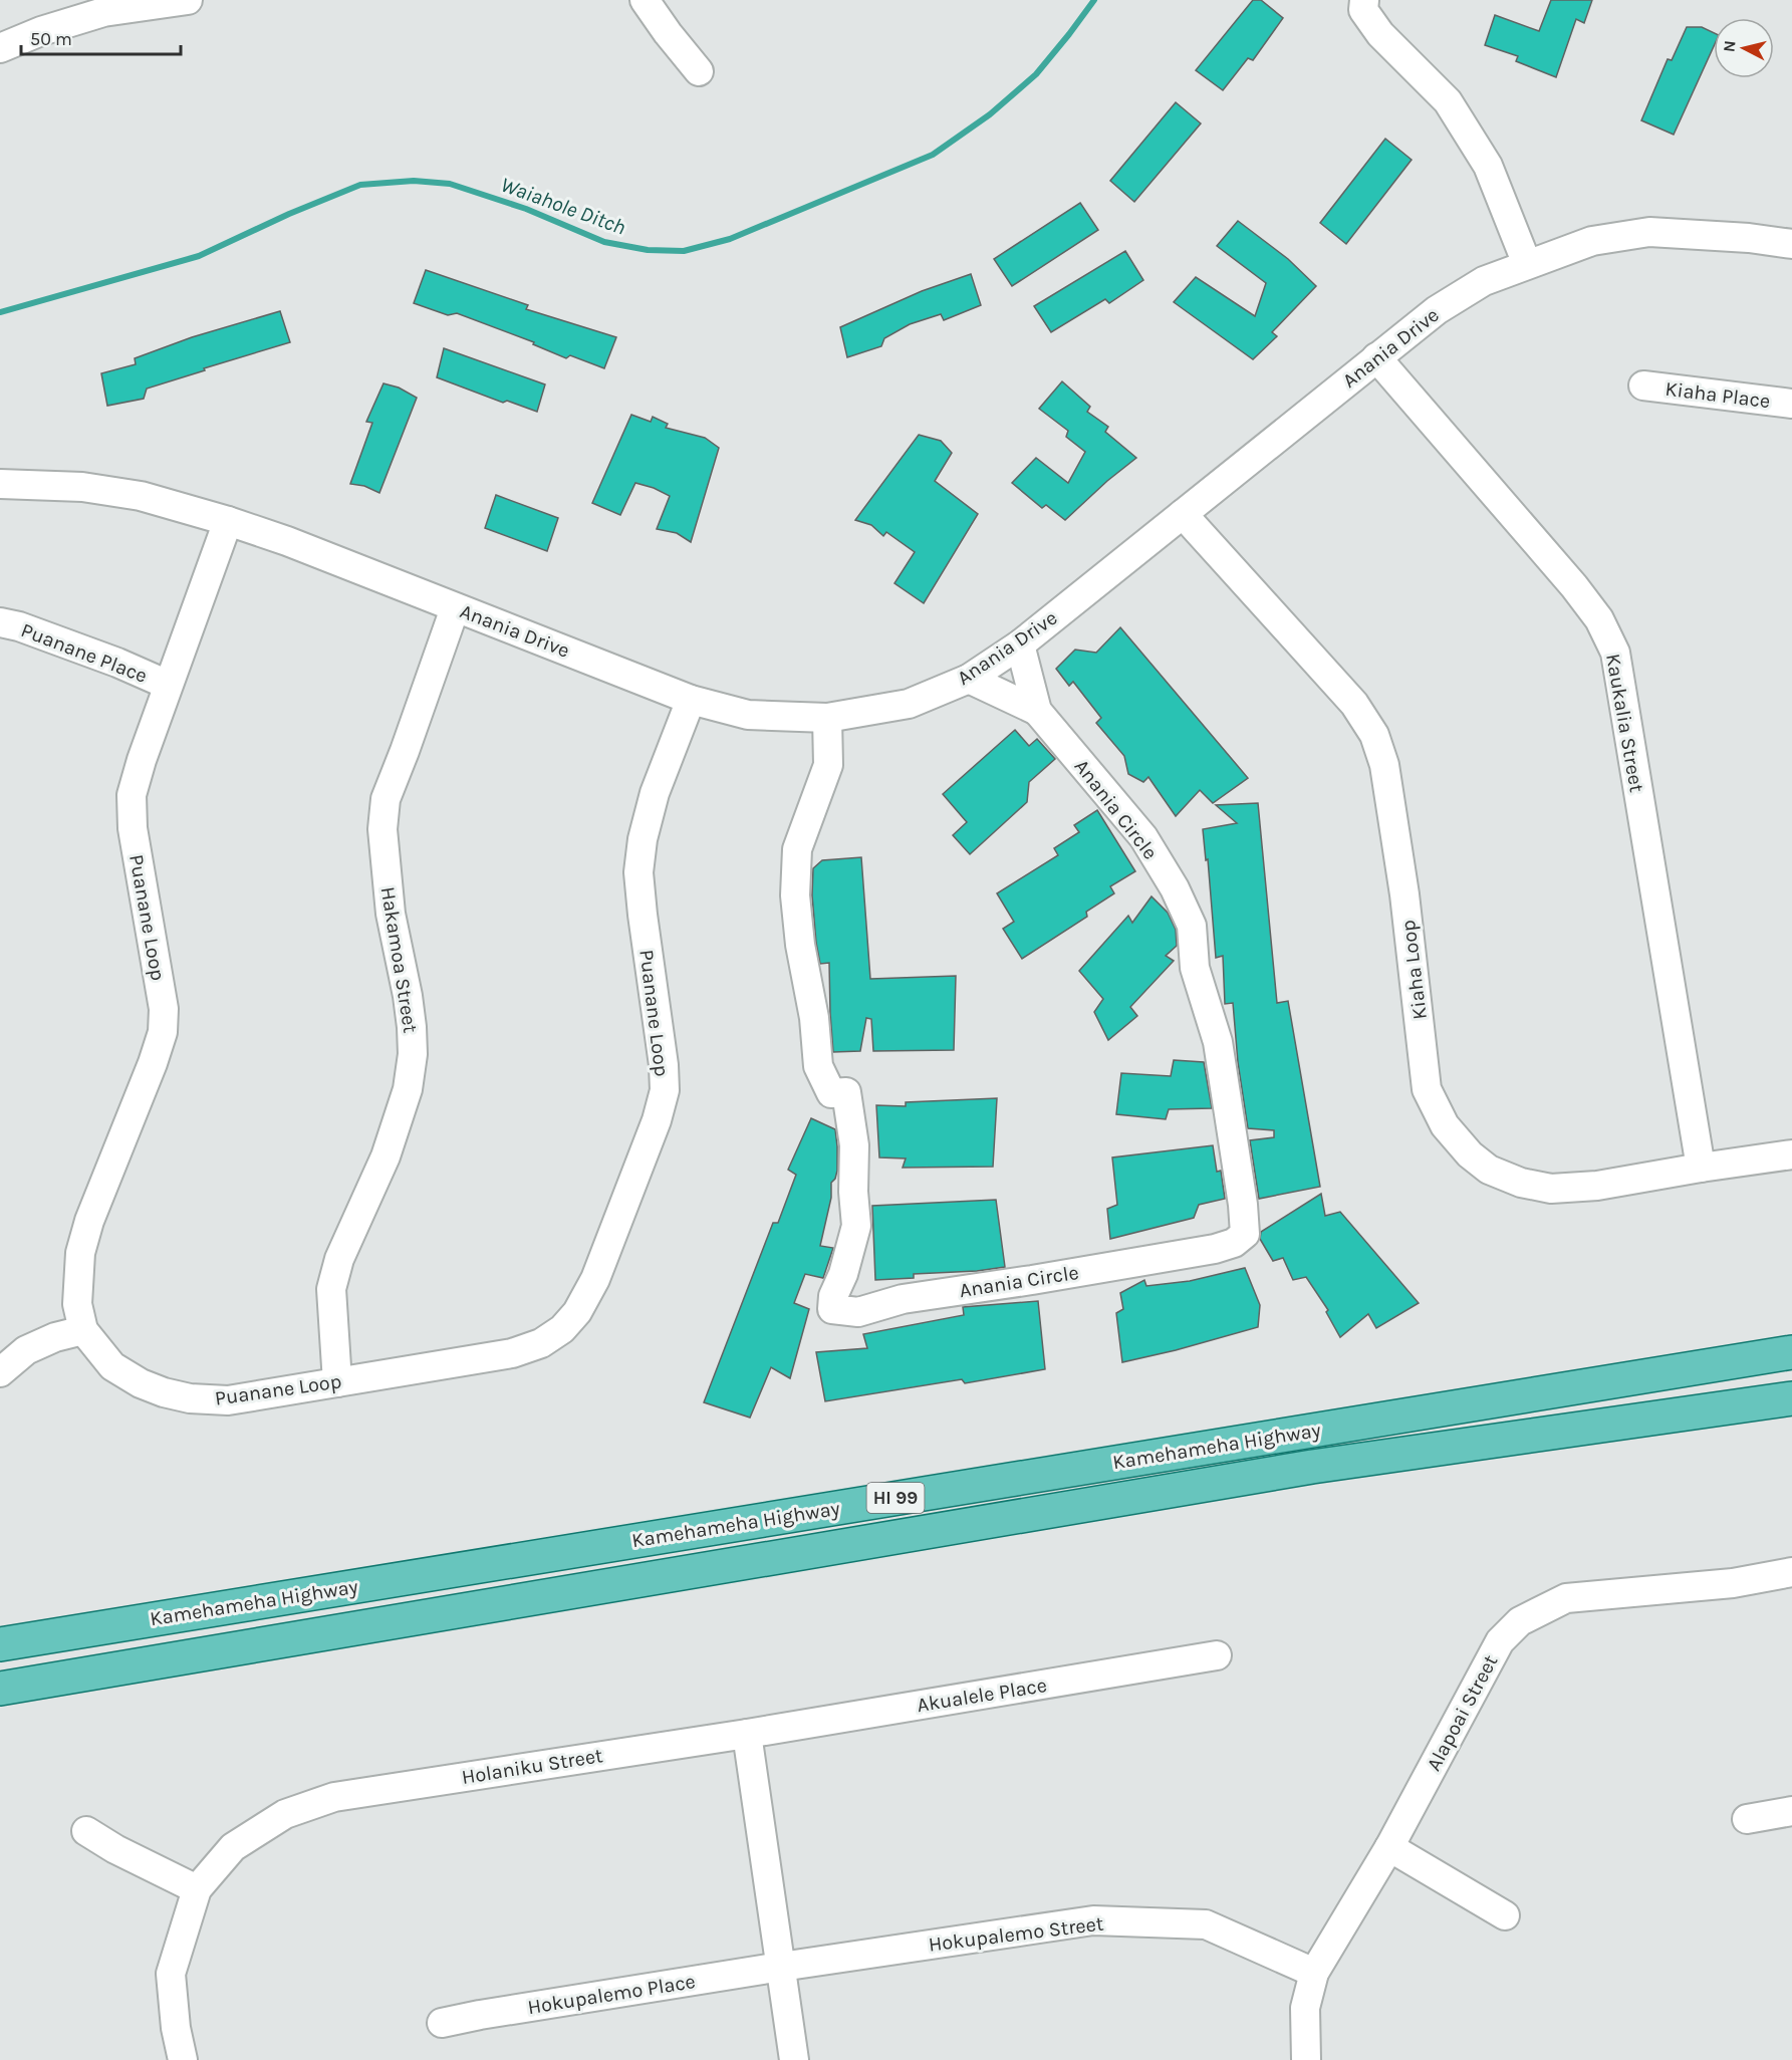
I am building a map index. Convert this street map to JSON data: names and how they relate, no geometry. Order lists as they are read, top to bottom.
{
  "streets": {
    "main road": ["Kamehameha Highway", "HI 99"],
    "street": [
      "Anania Drive",
      "Kiaha Place",
      "Puanane Place",
      "Kaukalia Street",
      "Anania Circle",
      "Puanane Loop",
      "Hakamoa Street",
      "Kiaha Loop",
      "Akualele Place",
      "Alapoai Street",
      "Holaniku Street",
      "Hokupalemo Street",
      "Hokupalemo Place"
    ]
  },
  "crossings": [
    ["Anania Drive", "Kaukalia Street"],
    ["Anania Drive", "Anania Circle"],
    ["Anania Drive", "Puanane Loop"],
    ["Anania Drive", "Hakamoa Street"],
    ["Anania Drive", "Kiaha Loop"],
    ["Puanane Place", "Puanane Loop"],
    ["Kaukalia Street", "Kiaha Loop"],
    ["Puanane Loop", "Hakamoa Street"],
    ["Akualele Place", "Holaniku Street"],
    ["Alapoai Street", "Hokupalemo Street"],
    ["Hokupalemo Street", "Hokupalemo Place"]
  ],
  "water": ["Waiahole Ditch"],
  "scale_bar": "50 m",
  "north": "left"
}
